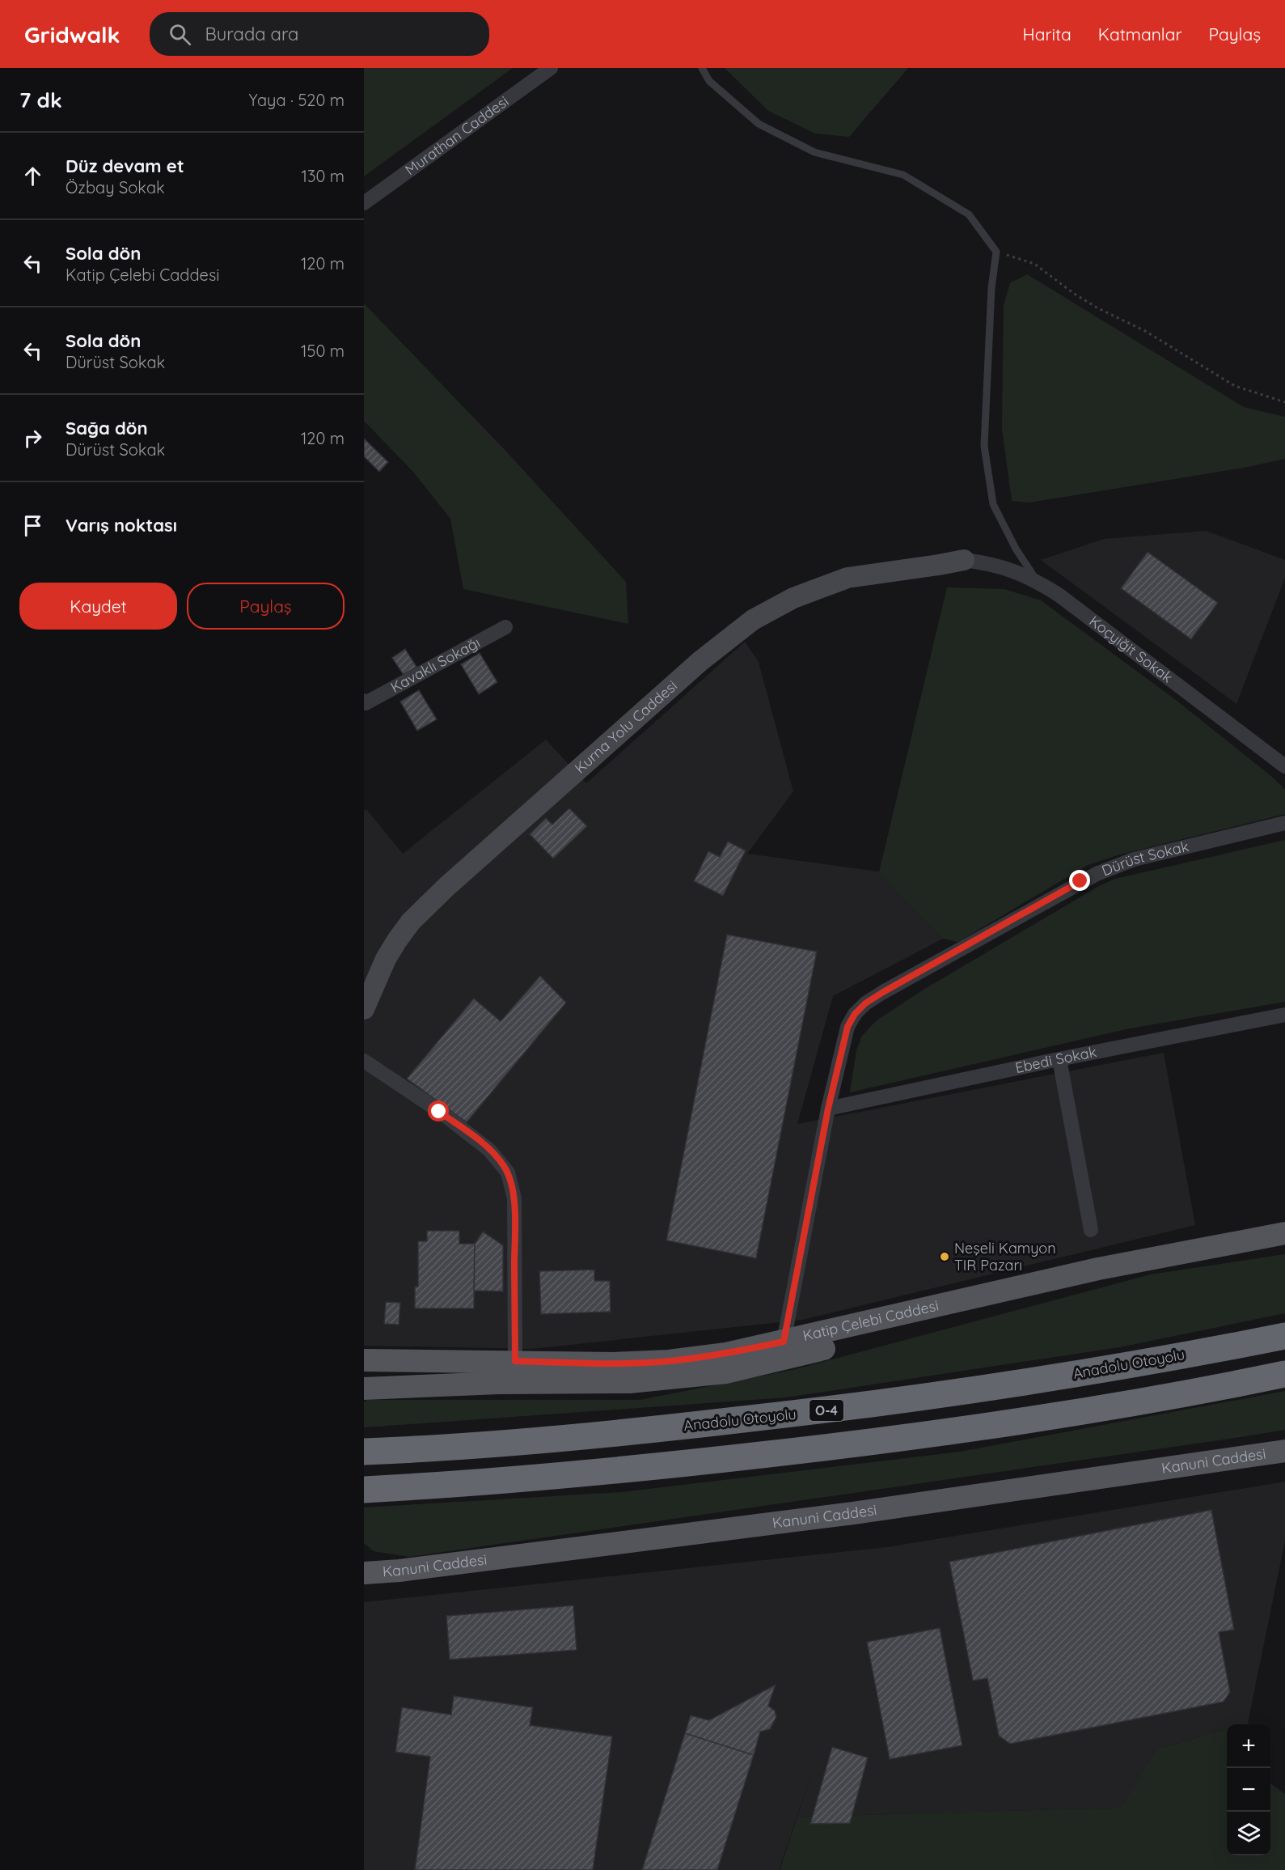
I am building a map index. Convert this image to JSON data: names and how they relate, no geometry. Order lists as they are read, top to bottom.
{
  "streets": {
    "highway": ["Anadolu Otoyolu", "O-4"],
    "main road": ["Katip Çelebi Caddesi", "Kanuni Caddesi"],
    "street": [
      "Murathan Caddesi",
      "Koçyiğit Sokak",
      "Kavaklı Sokağı",
      "Kurna Yolu Caddesi",
      "Dürüst Sokak",
      "Ebedi Sokak"
    ]
  },
  "crossings": [
    ["Koçyiğit Sokak", "Kurna Yolu Caddesi"],
    ["Dürüst Sokak", "Ebedi Sokak"],
    ["Dürüst Sokak", "Katip Çelebi Caddesi"]
  ],
  "places": ["Neşeli Kamyon TIR Pazarı"],
  "page": {
    "header": "Gridwalk",
    "search": "Burada ara",
    "nav": ["Harita", "Katmanlar", "Paylaş"],
    "heading": ["7 dk", "Yaya · 520 m"],
    "list": [
      ["Düz devam et", "Özbay Sokak", "130 m"],
      ["Sola dön", "Katip Çelebi Caddesi", "120 m"],
      ["Sola dön", "Dürüst Sokak", "150 m"],
      ["Sağa dön", "Dürüst Sokak", "120 m"],
      "Varış noktası"
    ],
    "buttons": ["Kaydet", "Paylaş"],
    "map_buttons": ["+", "−"]
  }
}
